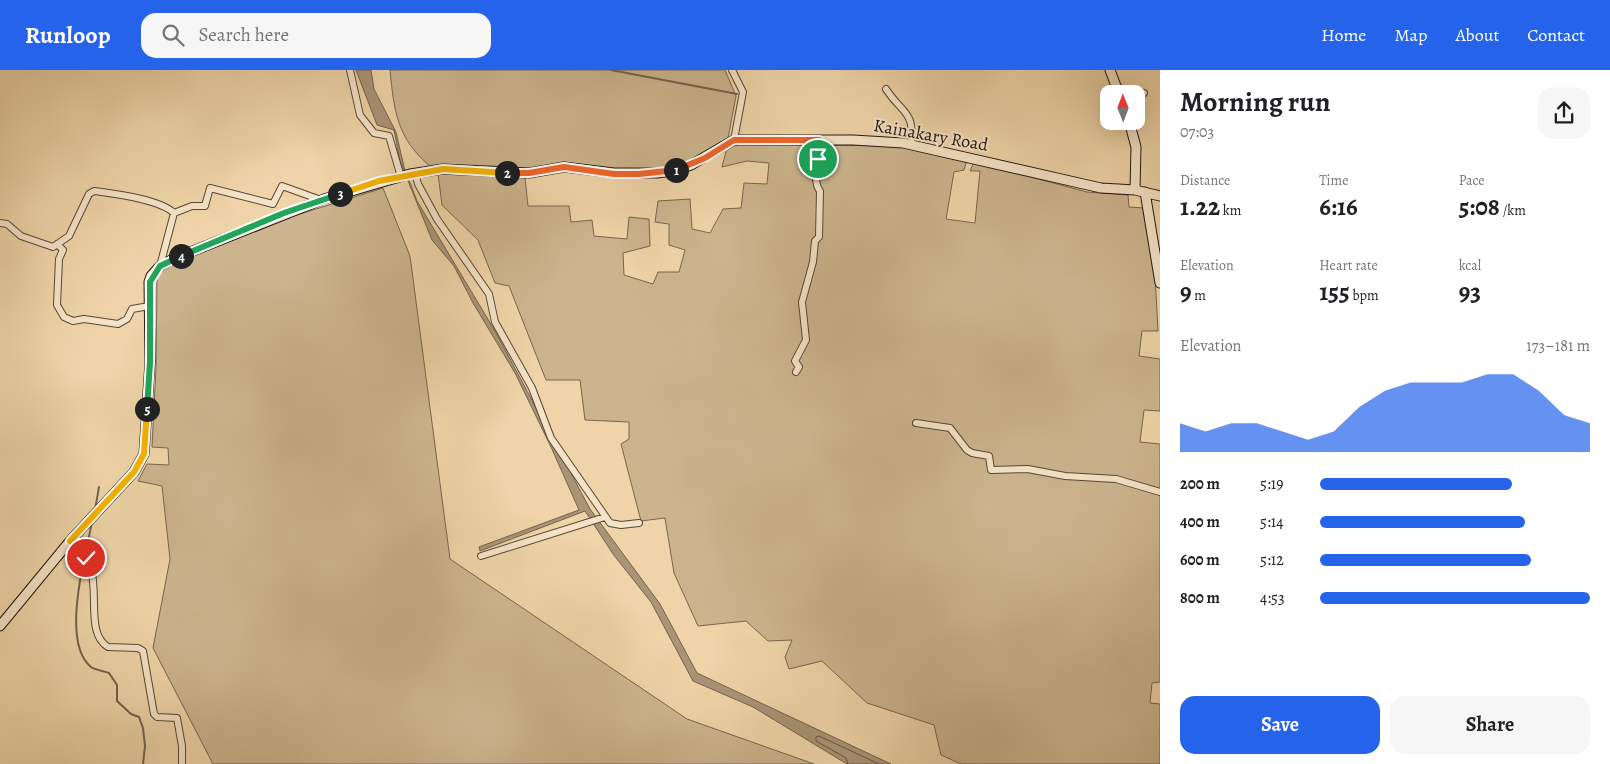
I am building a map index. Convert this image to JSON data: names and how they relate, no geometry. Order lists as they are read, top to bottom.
{
  "streets": {
    "main road": ["Kainakary Road"]
  },
  "north": "top",
  "page": {
    "header": "Runloop",
    "search": "Search here",
    "nav": [
      "Home",
      "Map",
      "About",
      "Contact"
    ],
    "heading": ["Morning run", "07:03"],
    "stats": [
      ["Distance", "1.22 km"],
      ["Time", "6:16"],
      ["Pace", "5:08 /km"],
      ["Elevation", "9 m"],
      ["Heart rate", "155 bpm"],
      ["kcal", "93"]
    ],
    "pins": [
      "1",
      "2",
      "3",
      "4",
      "5"
    ],
    "chart": ["Elevation", "173–181 m"],
    "list": [
      {
        "name": "200 m",
        "note": "5:19"
      },
      {
        "name": "400 m",
        "note": "5:14"
      },
      {
        "name": "600 m",
        "note": "5:12"
      },
      {
        "name": "800 m",
        "note": "4:53"
      }
    ],
    "buttons": ["Save", "Share"]
  }
}
